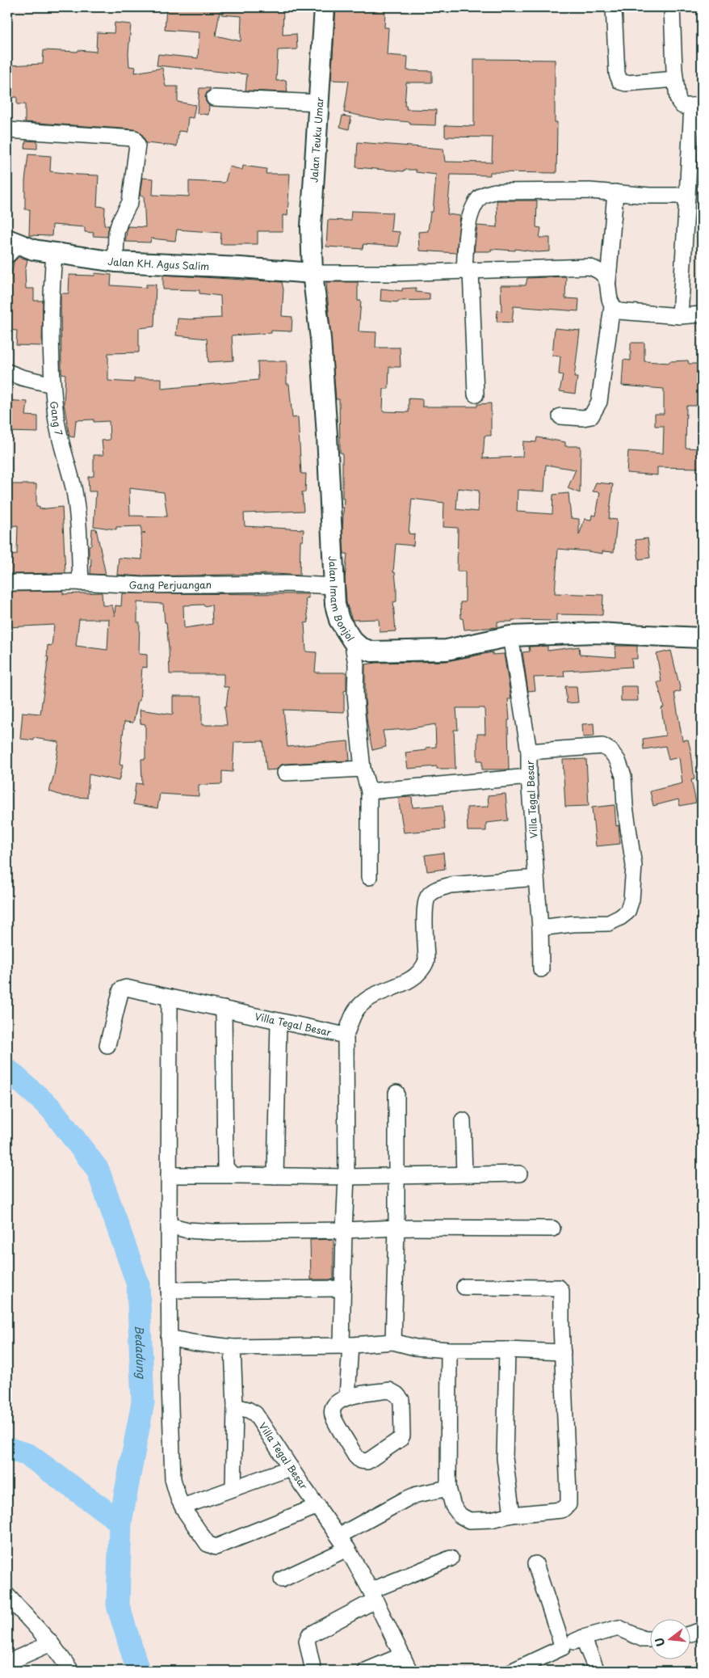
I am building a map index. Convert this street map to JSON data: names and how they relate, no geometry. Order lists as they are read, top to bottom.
{
  "streets": {
    "street": [
      "Jalan Teuku Umar",
      "Jalan KH. Agus Salim",
      "Gang 7",
      "Gang Perjuangan",
      "Jalan Imam Bonjol",
      "Villa Tegal Besar"
    ]
  },
  "crossings": [
    ["Jalan Teuku Umar", "Jalan KH. Agus Salim"],
    ["Jalan Teuku Umar", "Jalan Imam Bonjol"],
    ["Jalan KH. Agus Salim", "Gang 7"],
    ["Jalan KH. Agus Salim", "Jalan Imam Bonjol"],
    ["Gang 7", "Gang Perjuangan"],
    ["Gang Perjuangan", "Jalan Imam Bonjol"],
    ["Jalan Imam Bonjol", "Villa Tegal Besar"]
  ],
  "water": ["Bedadung"],
  "north": "left"
}
